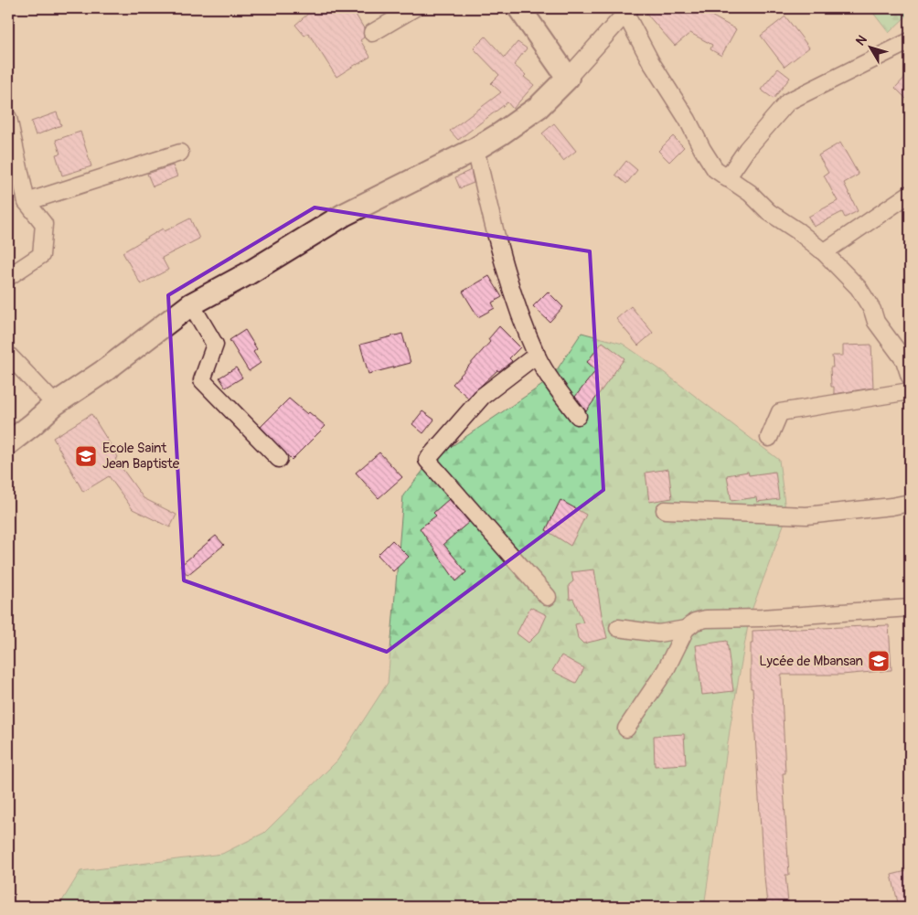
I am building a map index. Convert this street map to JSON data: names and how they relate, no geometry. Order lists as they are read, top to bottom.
{
  "places": {
    "school or university": ["Ecole Saint Jean Baptiste", "Lycée de Mbansan"]
  },
  "north": "top left"
}
